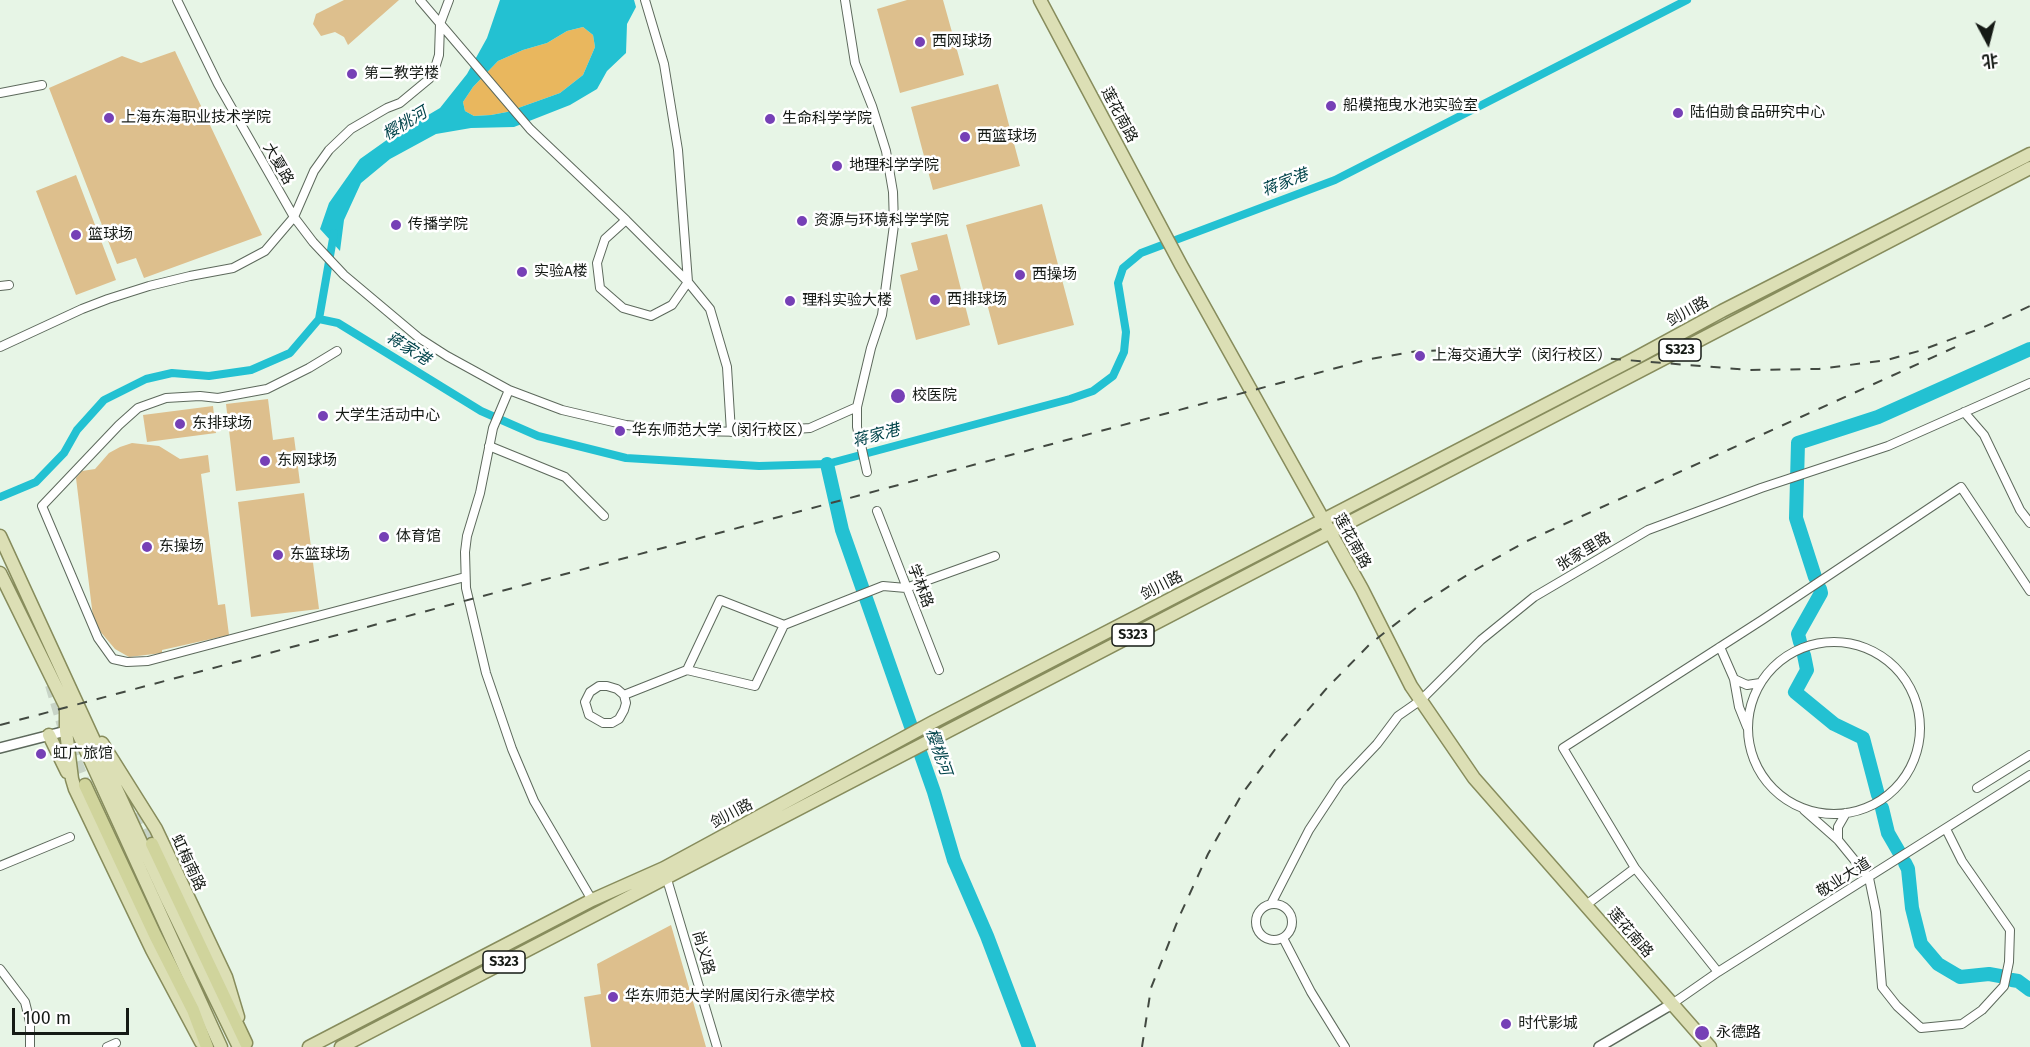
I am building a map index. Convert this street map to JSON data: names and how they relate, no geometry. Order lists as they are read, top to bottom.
{
  "streets": {
    "main road": [
      "莲花南路",
      "剑川路",
      "S323",
      "虹梅南路"
    ],
    "street": [
      "大夏路",
      "张家里路",
      "学林路",
      "敬业大道",
      "尚义路"
    ]
  },
  "crossings": [
    ["莲花南路", "剑川路"],
    ["莲花南路", "张家里路"],
    ["莲花南路", "敬业大道"],
    ["剑川路", "尚义路"]
  ],
  "water": ["樱桃河", "蒋家港"],
  "places": [
    "西网球场",
    "第二教学楼",
    "船模拖曳水池实验室",
    "陆伯勋食品研究中心",
    "上海东海职业技术学院",
    "生命科学学院",
    "西篮球场",
    "地理科学学院",
    "资源与环境科学学院",
    "传播学院",
    "篮球场",
    "实验A楼",
    "西操场",
    "西排球场",
    "理科实验大楼",
    "上海交通大学（闵行校区）",
    "校医院",
    "大学生活动中心",
    "东排球场",
    "华东师范大学（闵行校区）",
    "东网球场",
    "体育馆",
    "东操场",
    "东篮球场",
    "虹广旅馆",
    "华东师范大学附属闵行永德学校",
    "时代影城",
    "永德路"
  ],
  "scale_bar": "100 m",
  "north": "bottom"
}
